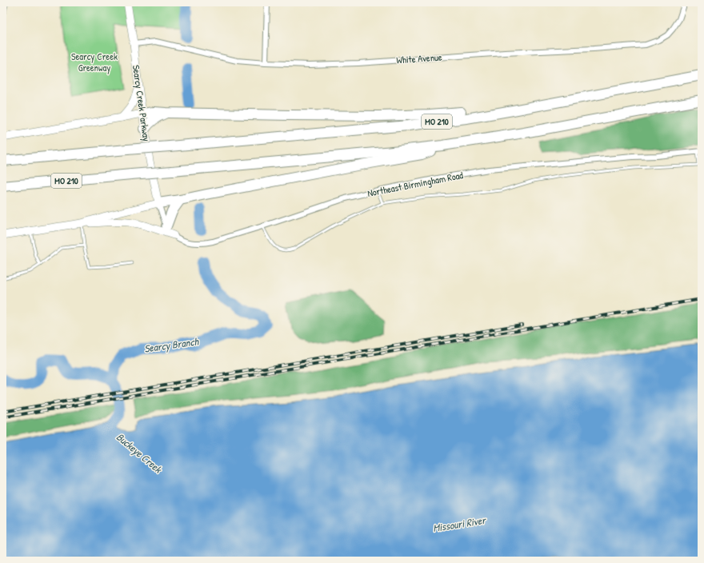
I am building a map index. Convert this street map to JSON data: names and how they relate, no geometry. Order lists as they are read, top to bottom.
{
  "streets": {
    "highway": ["MO 210"],
    "main road": ["Searcy Creek Parkway"],
    "street": ["White Avenue", "Northeast Birmingham Road"]
  },
  "crossings": [
    ["White Avenue", "Searcy Creek Parkway"],
    ["Searcy Creek Parkway", "Northeast Birmingham Road"]
  ],
  "water": ["Searcy Branch", "Buckeye Creek", "Missouri River"],
  "parks": ["Searcy Creek Greenway"]
}
